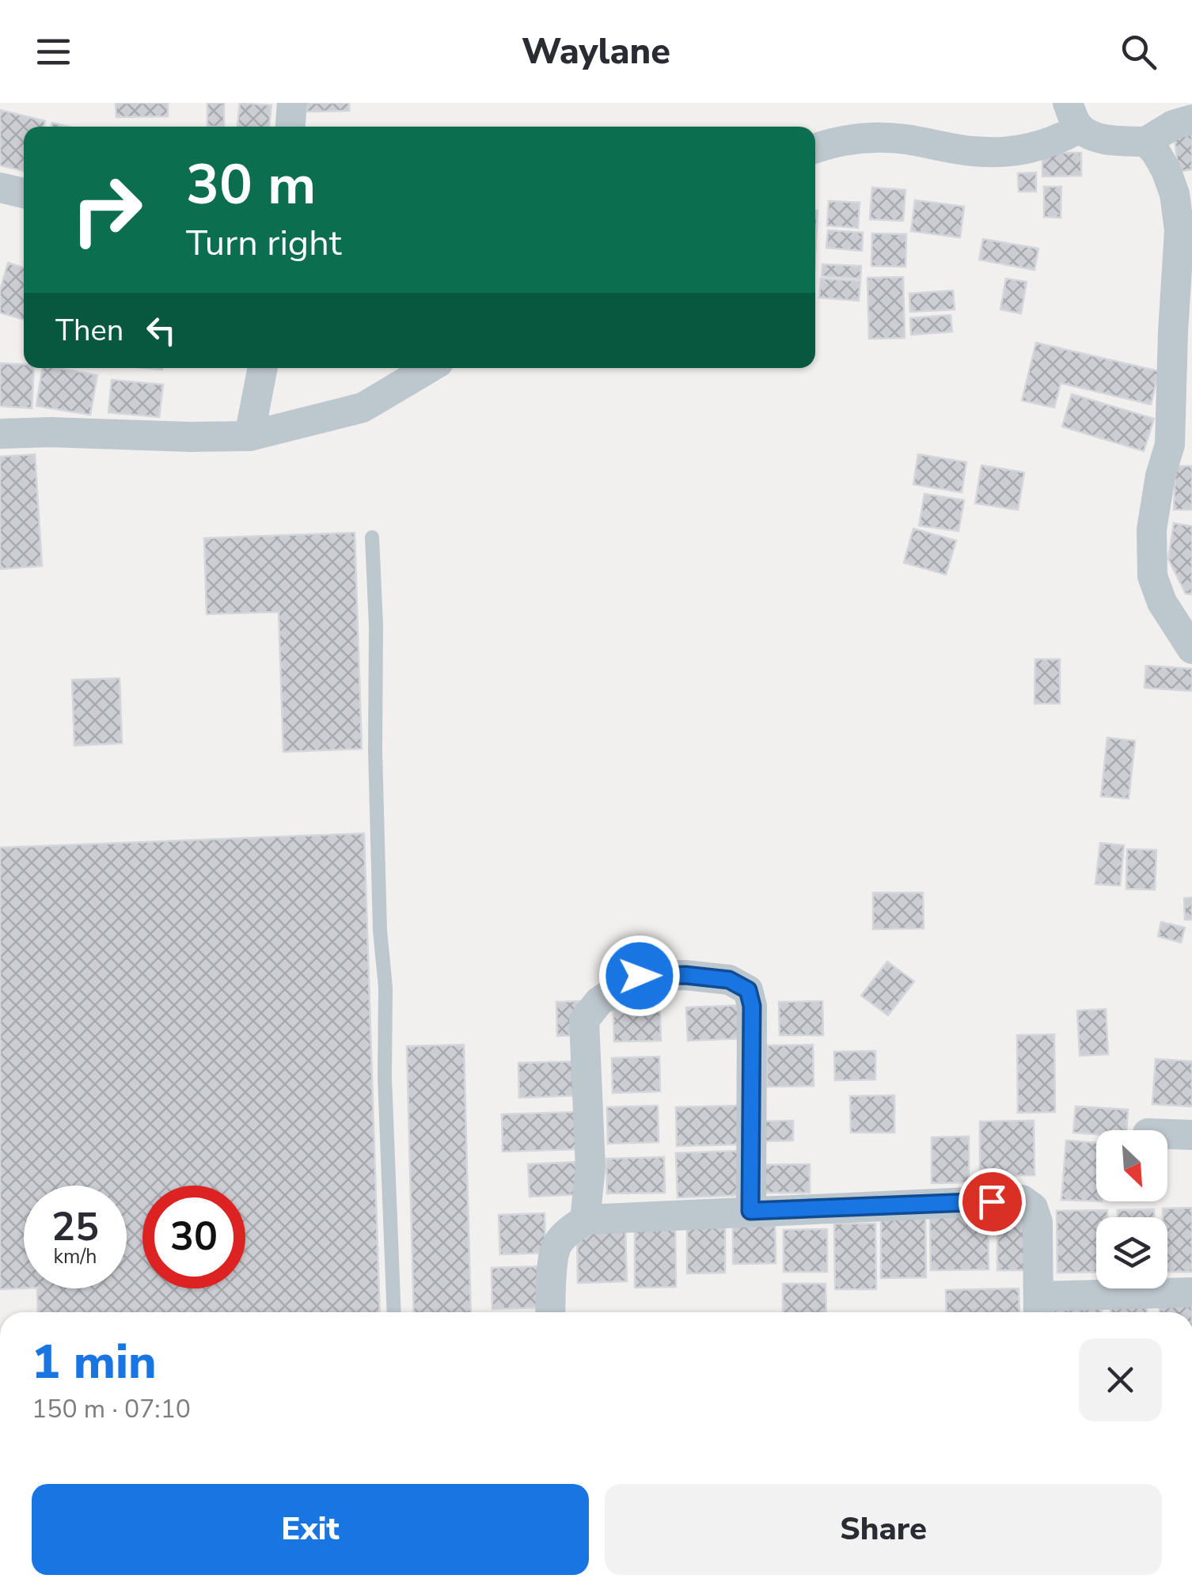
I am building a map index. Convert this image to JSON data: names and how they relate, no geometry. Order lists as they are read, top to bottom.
{
  "north": "bottom right",
  "page": {
    "header": "Waylane",
    "turn": ["30 m", "Turn right"],
    "then": "Then",
    "speed": "25 km/h",
    "limit": "30",
    "heading": ["1 min", "150 m · 07:10"],
    "buttons": ["Exit", "Share"]
  }
}
